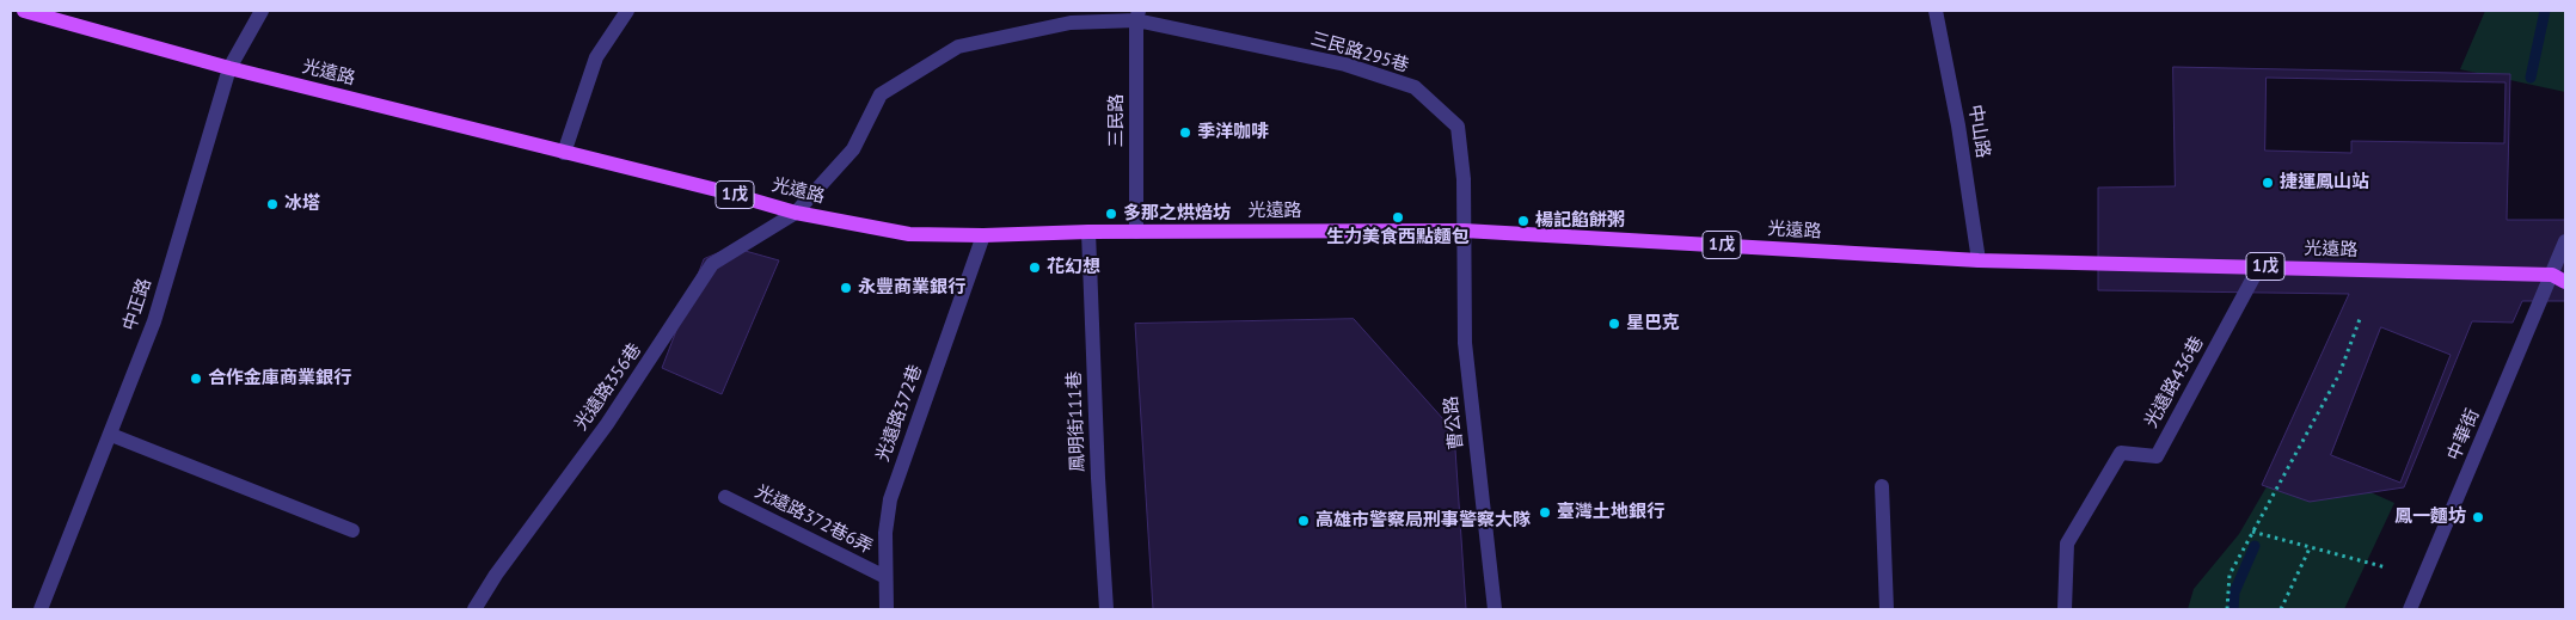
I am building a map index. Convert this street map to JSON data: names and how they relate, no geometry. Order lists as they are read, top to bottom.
{
  "streets": {
    "main road": ["光遠路", "1戊"],
    "street": [
      "三民路295巷",
      "三民路",
      "中山路",
      "中正路",
      "光遠路436巷",
      "光遠路356巷",
      "光遠路372巷",
      "鳳明街111巷",
      "曹公路",
      "中華街",
      "光遠路372巷6弄"
    ]
  },
  "crossings": [
    ["三民路295巷", "光遠路"],
    ["三民路295巷", "三民路"],
    ["三民路295巷", "光遠路356巷"],
    ["三民路295巷", "曹公路"],
    ["光遠路", "三民路"],
    ["光遠路", "中山路"],
    ["光遠路", "中正路"],
    ["光遠路", "光遠路436巷"],
    ["光遠路", "光遠路356巷"],
    ["光遠路", "光遠路372巷"],
    ["光遠路", "鳳明街111巷"],
    ["光遠路", "曹公路"],
    ["光遠路", "中華街"],
    ["光遠路372巷", "光遠路372巷6弄"]
  ],
  "places": [
    "季洋咖啡",
    "捷運鳳山站",
    "冰塔",
    "多那之烘焙坊",
    "生力美食西點麵包",
    "楊記餡餅粥",
    "花幻想",
    "永豐商業銀行",
    "星巴克",
    "合作金庫商業銀行",
    "臺灣土地銀行",
    "鳳一麵坊",
    "高雄市警察局刑事警察大隊"
  ]
}
